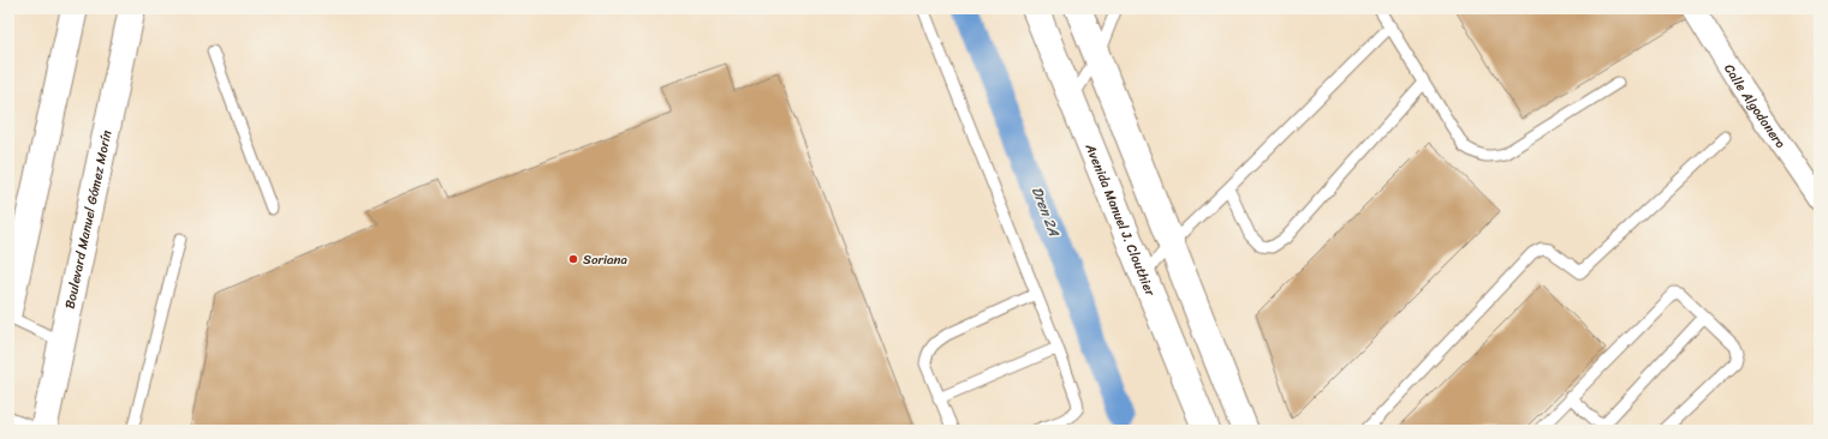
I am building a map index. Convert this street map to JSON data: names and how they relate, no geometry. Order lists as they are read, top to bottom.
{
  "streets": {
    "main road": ["Boulevard Manuel Gómez Morín", "Avenida Manuel J. Clouthier"],
    "street": ["Calle Algodonero"]
  },
  "water": ["Dren 2A"],
  "places": ["Soriana"]
}
